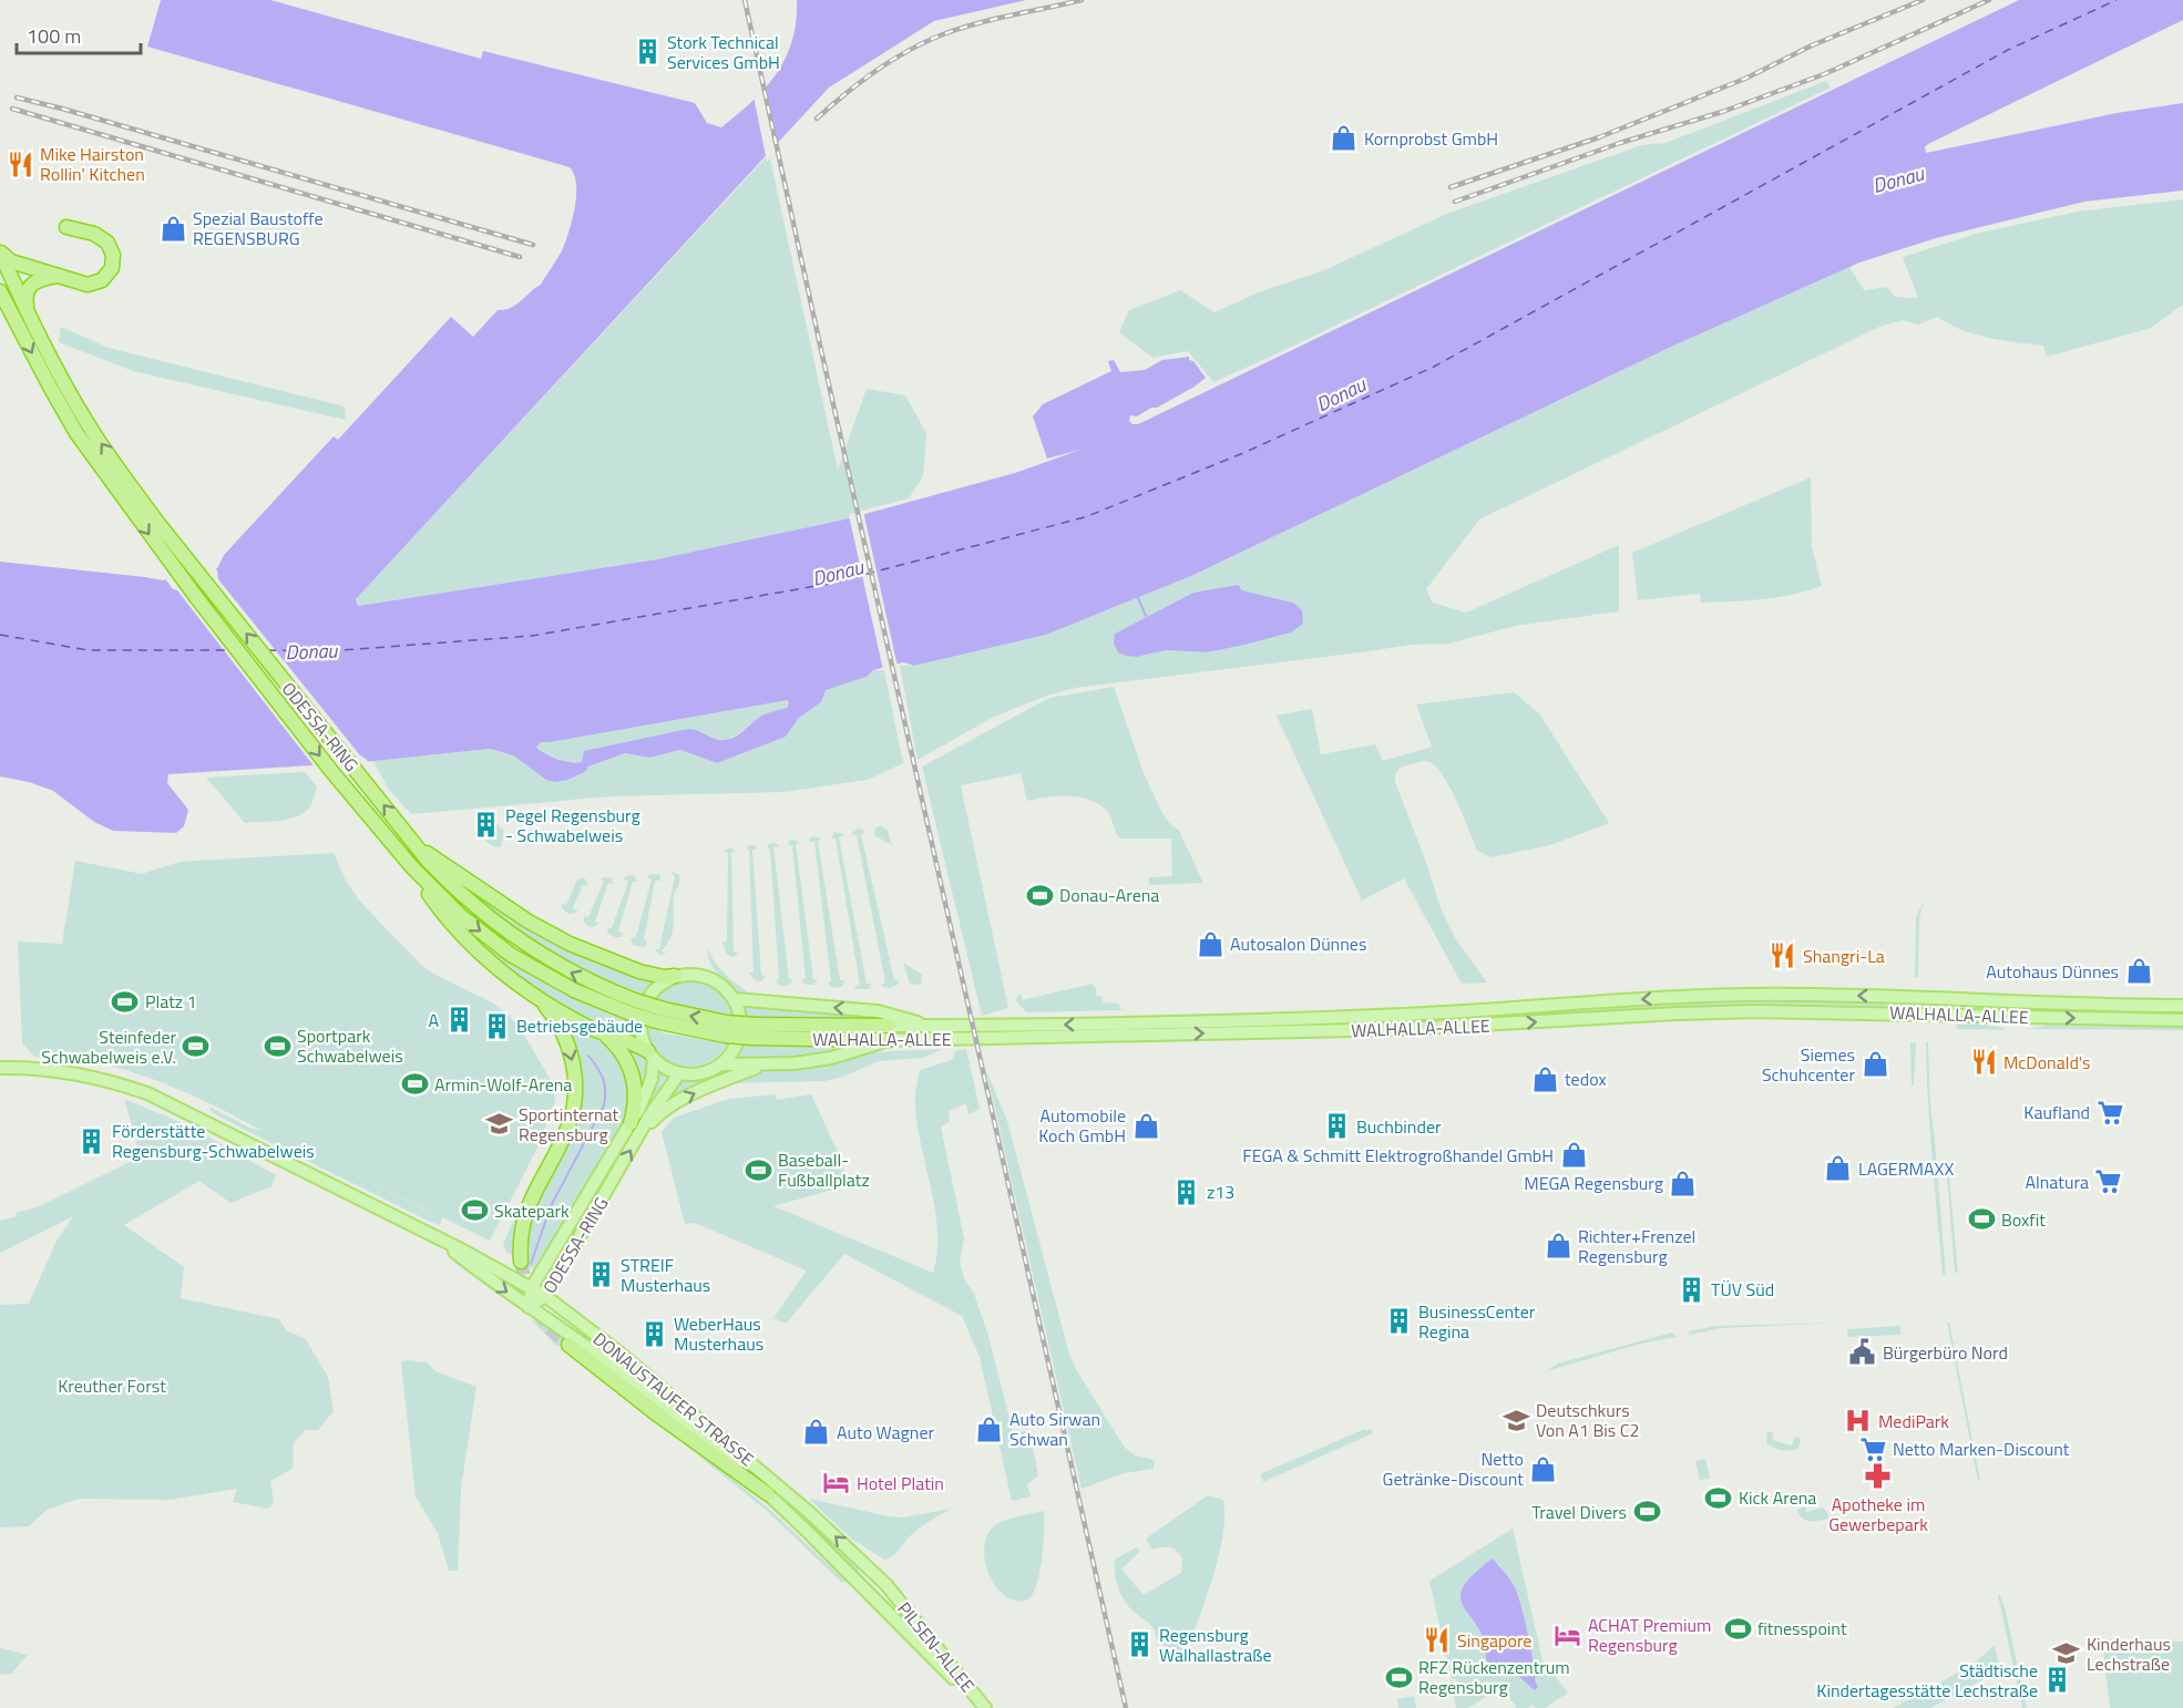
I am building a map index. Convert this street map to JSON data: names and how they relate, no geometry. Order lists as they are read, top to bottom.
{
  "streets": {
    "highway": ["ODESSA-RING", "WALHALLA-ALLEE"],
    "main road": ["DONAUSTAUFER STRASSE", "PILSEN-ALLEE"]
  },
  "crossings": [
    ["ODESSA-RING", "WALHALLA-ALLEE"],
    ["ODESSA-RING", "DONAUSTAUFER STRASSE"],
    ["DONAUSTAUFER STRASSE", "PILSEN-ALLEE"]
  ],
  "water": ["Donau"],
  "parks": ["Kreuther Forst"],
  "places": {
    "building": [
      "Stork Technical Services GmbH",
      "Pegel Regensburg - Schwabelweis",
      "A",
      "Betriebsgebäude",
      "Buchbinder",
      "Förderstätte Regensburg-Schwabelweis",
      "z13",
      "STREIF Musterhaus",
      "TÜV Süd",
      "BusinessCenter Regina",
      "WeberHaus Musterhaus",
      "Regensburg Walhallastraße",
      "Städtische Kindertagesstätte Lechstraße"
    ],
    "shop": [
      "Kornprobst GmbH",
      "Spezial Baustoffe REGENSBURG",
      "Autosalon Dünnes",
      "Autohaus Dünnes",
      "Siemes Schuhcenter",
      "tedox",
      "Automobile Koch GmbH",
      "FEGA & Schmitt Elektrogroßhandel GmbH",
      "LAGERMAXX",
      "MEGA Regensburg",
      "Richter+Frenzel Regensburg",
      "Auto Sirwan Schwan",
      "Auto Wagner",
      "Netto Getränke-Discount"
    ],
    "restaurant": [
      "Mike Hairston Rollin' Kitchen",
      "Shangri-La",
      "McDonald's",
      "Singapore"
    ],
    "sports": [
      "Donau-Arena",
      "Platz 1",
      "Sportpark Schwabelweis",
      "Steinfeder Schwabelweis e.V.",
      "Armin-Wolf-Arena",
      "Baseball- Fußballplatz",
      "Skatepark",
      "Boxfit",
      "Kick Arena",
      "Travel Divers",
      "fitnesspoint",
      "RFZ Rückenzentrum Regensburg"
    ],
    "supermarket": ["Kaufland", "Alnatura", "Netto Marken-Discount"],
    "school or university": ["Sportinternat Regensburg", "Deutschkurs Von A1 Bis C2", "Kinderhaus Lechstraße"],
    "public building": ["Bürgerbüro Nord"],
    "hospital": ["MediPark"],
    "pharmacy": ["Apotheke im Gewerbepark"],
    "hotel": ["Hotel Platin", "ACHAT Premium Regensburg"]
  },
  "scale_bar": "100 m"
}
